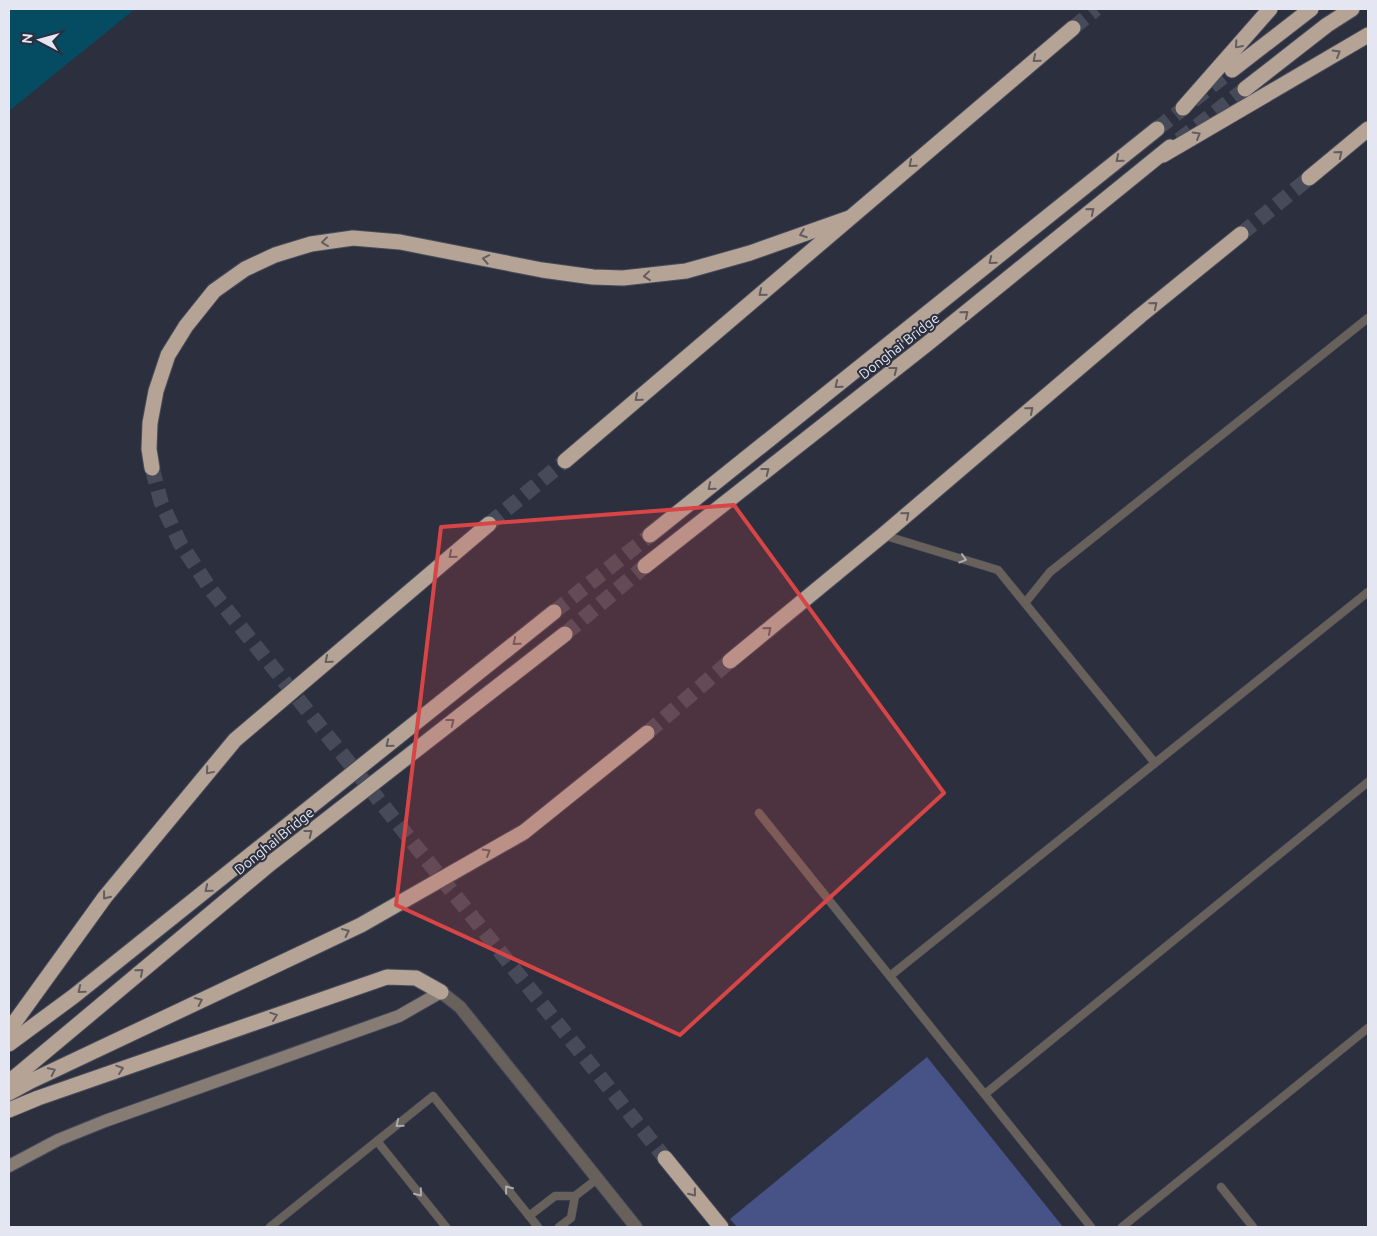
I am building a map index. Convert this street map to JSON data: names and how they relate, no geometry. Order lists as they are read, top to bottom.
{
  "streets": {
    "highway": ["Donghai Bridge"]
  },
  "north": "left"
}
